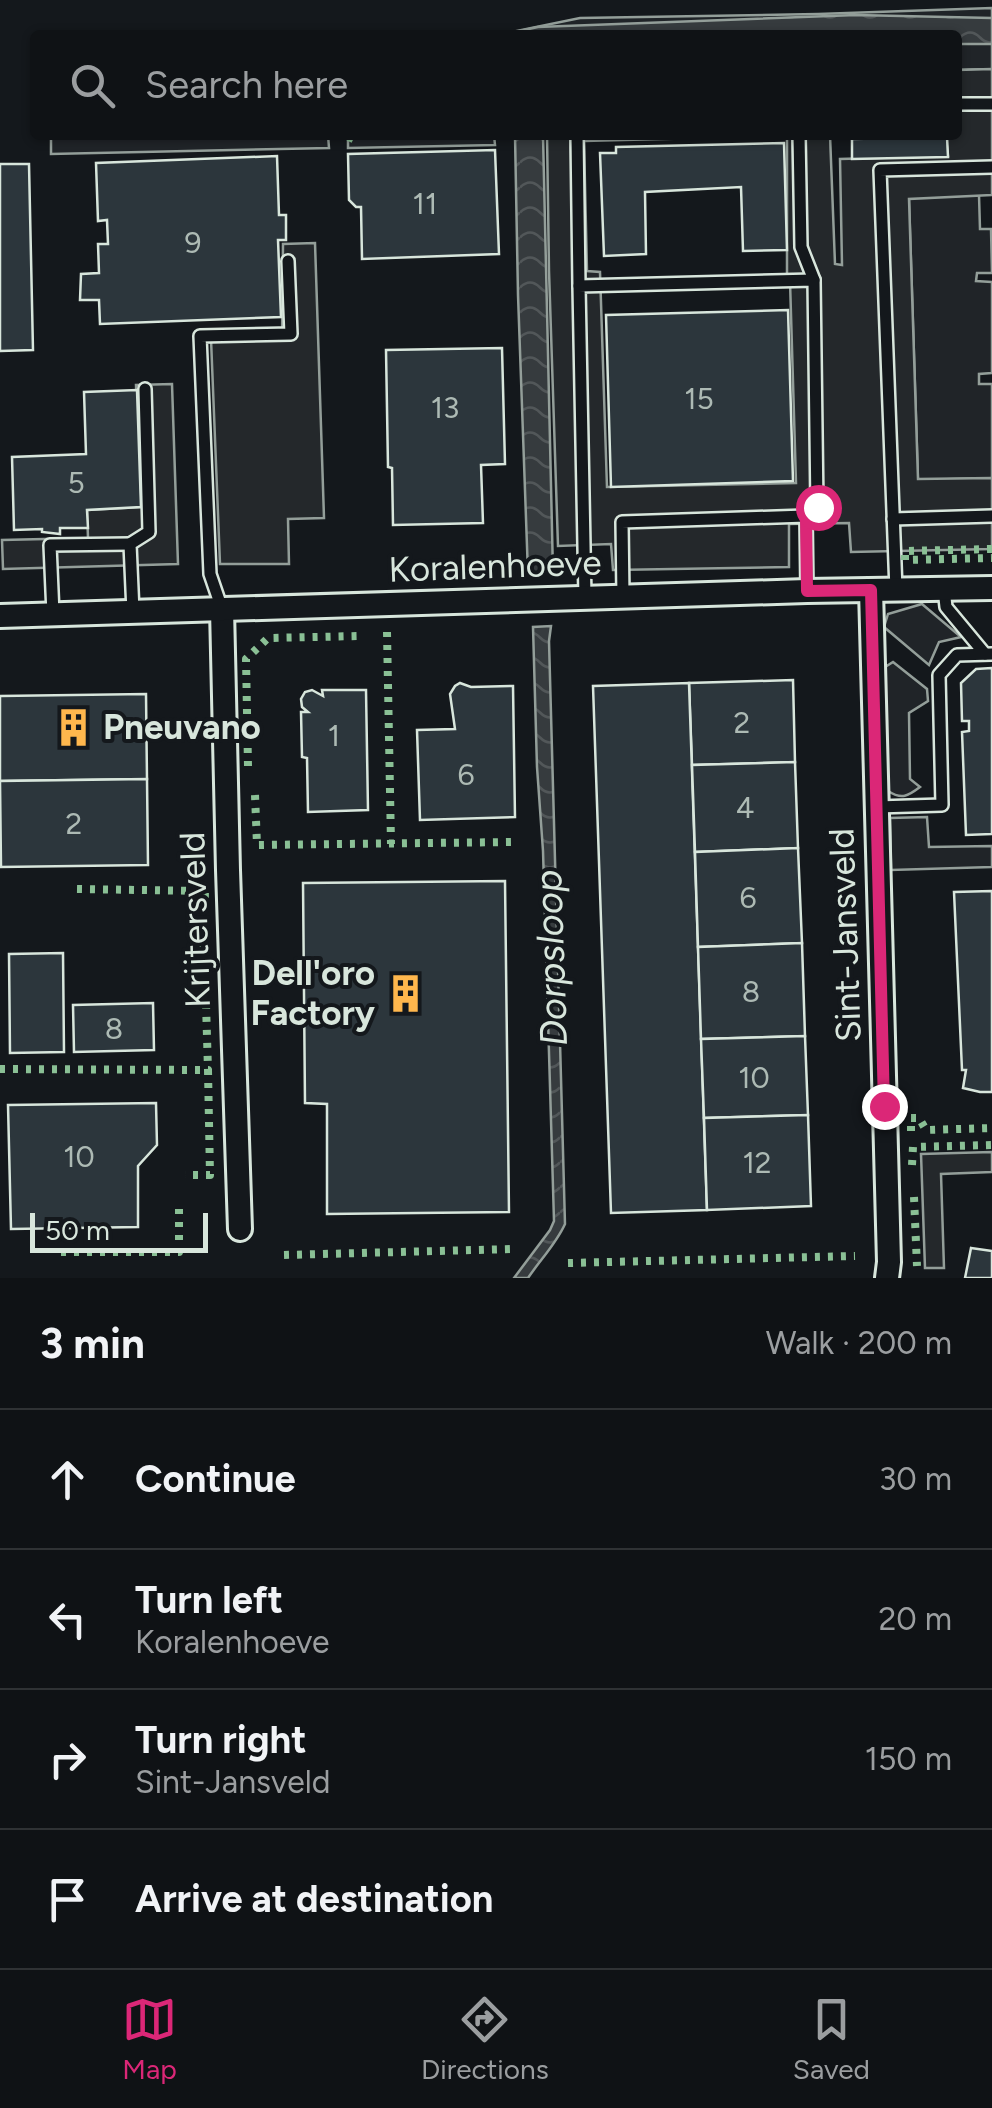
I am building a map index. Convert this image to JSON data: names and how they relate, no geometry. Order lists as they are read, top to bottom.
{
  "streets": {
    "street": ["Koralenhoeve", "Krijtersveld", "Sint-Jansveld"]
  },
  "crossings": [
    ["Koralenhoeve", "Krijtersveld"],
    ["Koralenhoeve", "Sint-Jansveld"]
  ],
  "water": ["Dorpsloop"],
  "places": {
    "building": ["Pneuvano", "Dell'oro Factory"]
  },
  "house_numbers": [
    "11",
    "9",
    "15",
    "13",
    "5",
    "2",
    "1",
    "6",
    "4",
    "2",
    "6",
    "8",
    "8",
    "10",
    "10",
    "12"
  ],
  "scale_bar": "50 m",
  "page": {
    "search": "Search here",
    "scale": "50 m",
    "heading": ["3 min", "Walk · 200 m"],
    "list": [
      ["Continue", "30 m"],
      ["Turn left", "Koralenhoeve", "20 m"],
      ["Turn right", "Sint-Jansveld", "150 m"],
      "Arrive at destination"
    ],
    "nav": ["Map", "Directions", "Saved"]
  }
}
